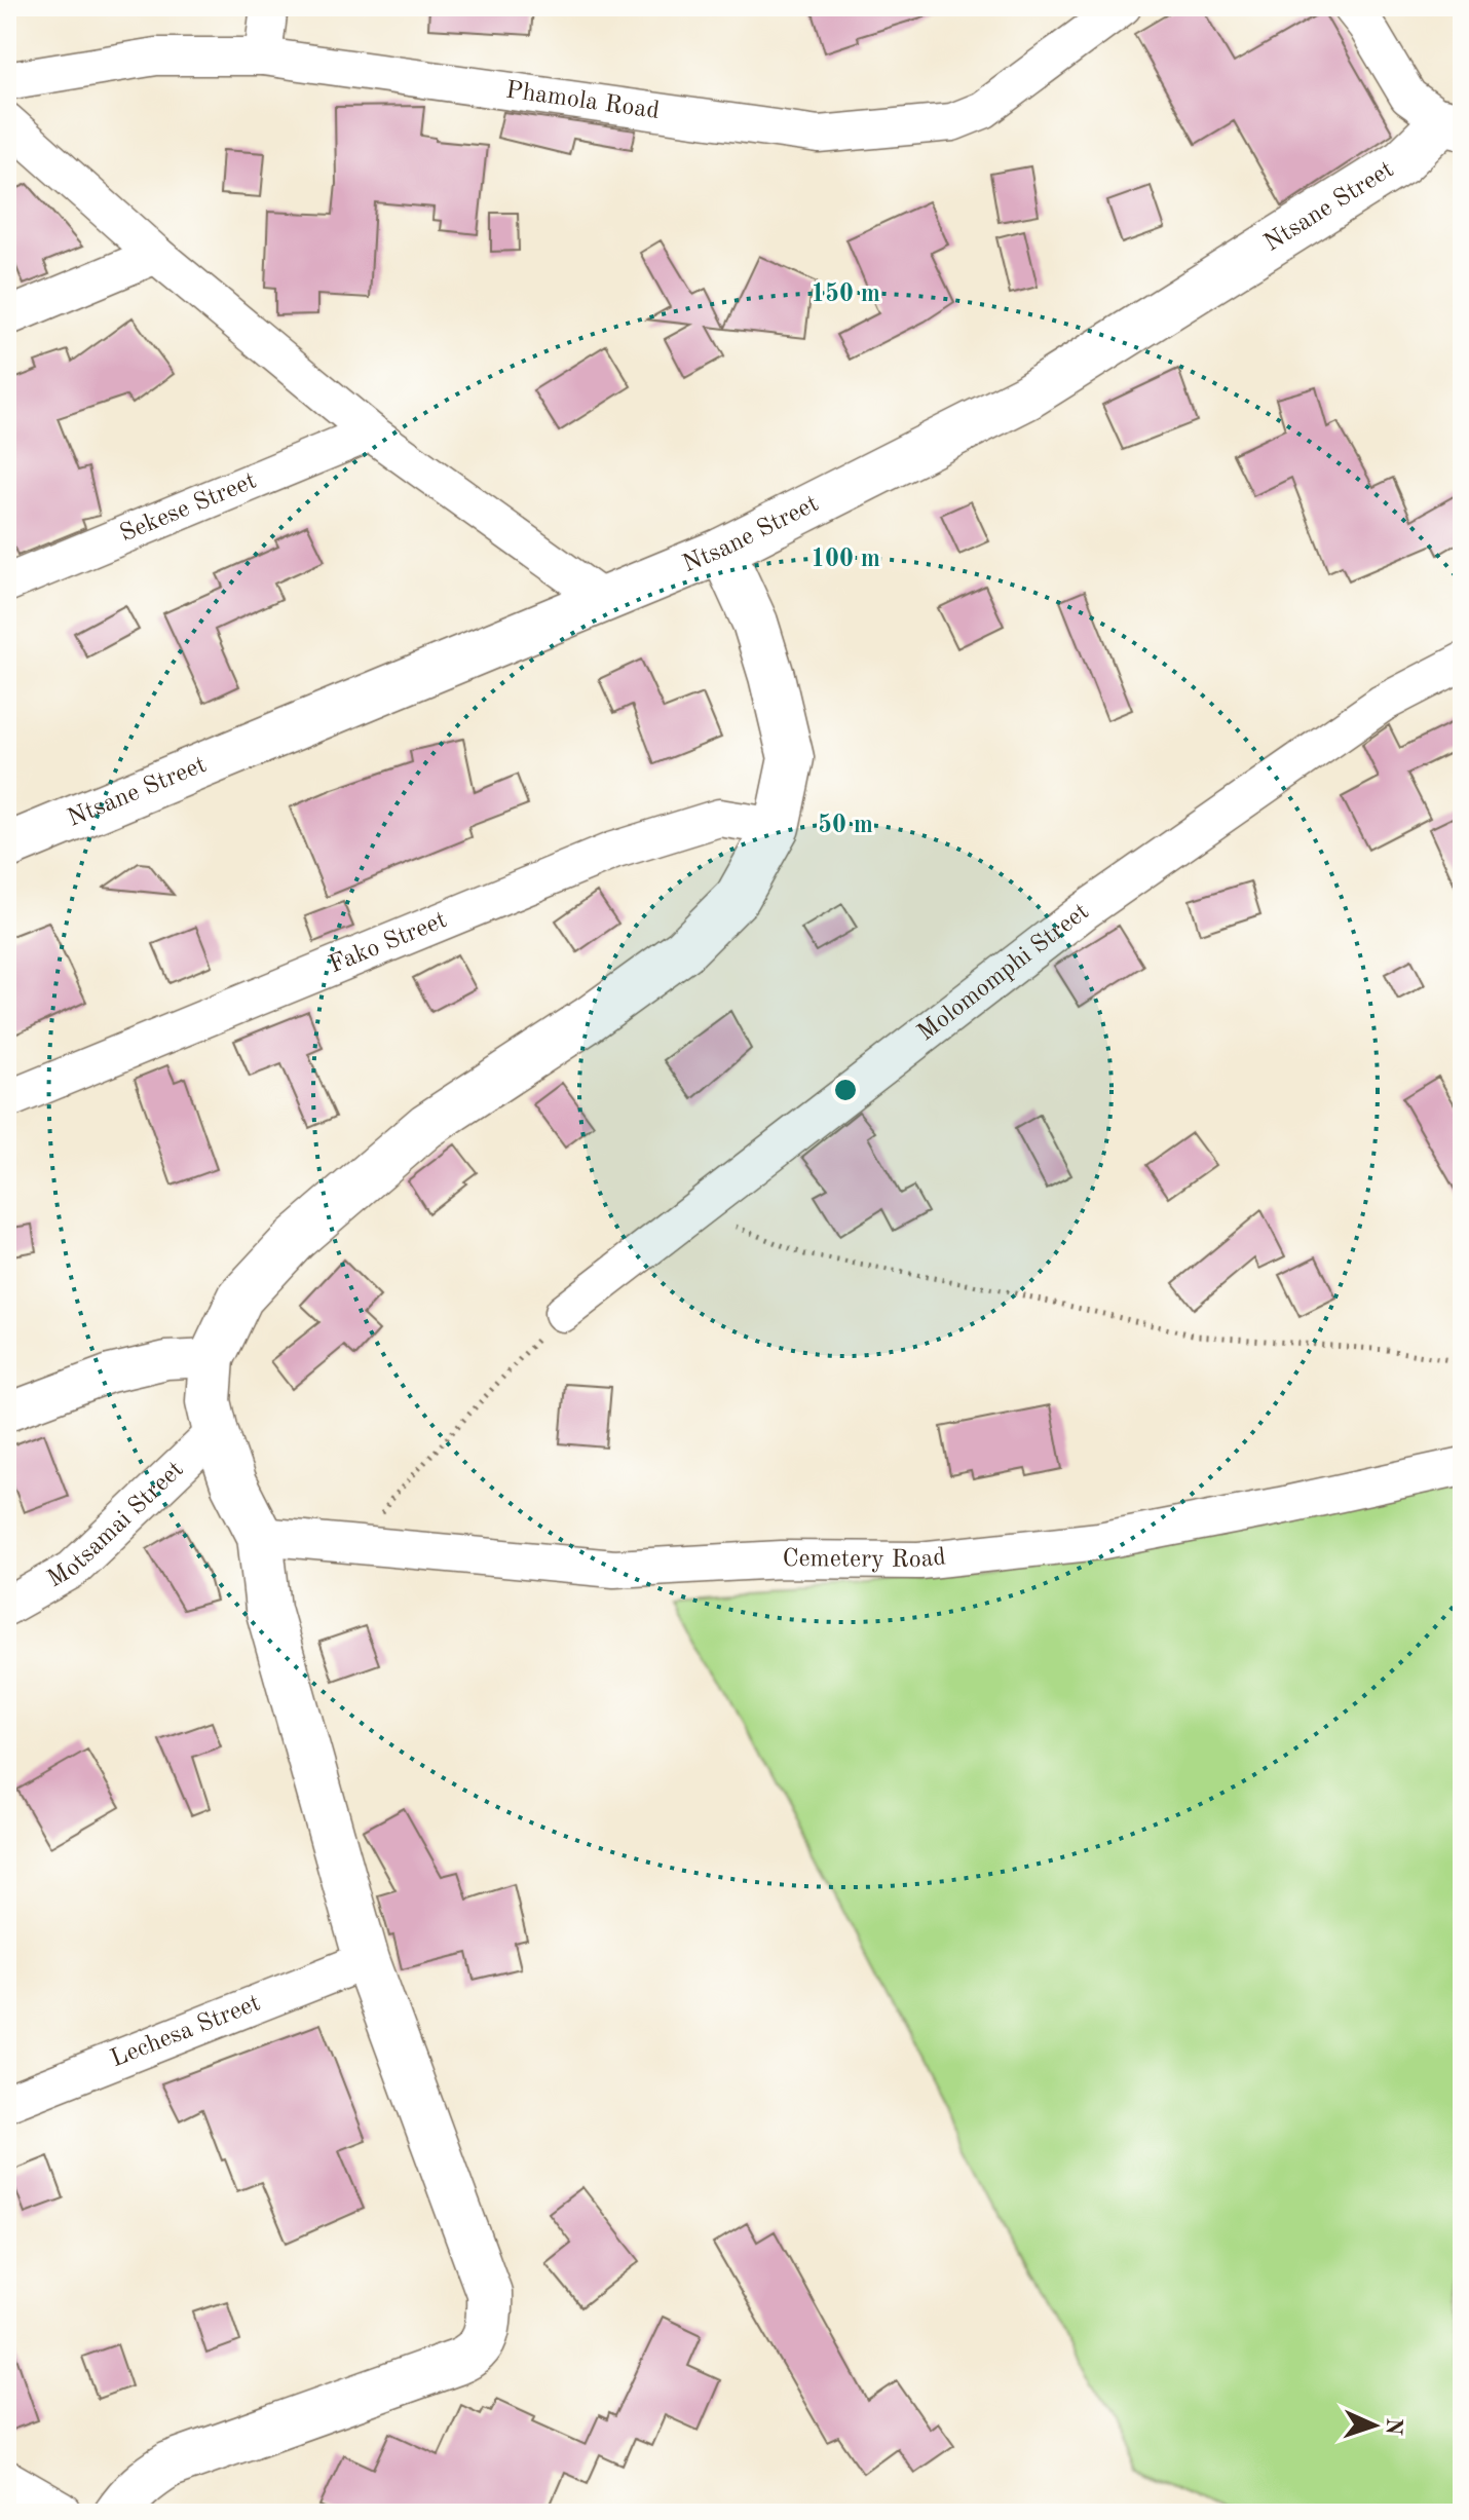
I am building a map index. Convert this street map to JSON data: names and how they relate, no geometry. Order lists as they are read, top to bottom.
{
  "streets": {
    "street": [
      "Phamola Road",
      "Ntsane Street",
      "Sekese Street",
      "Fako Street",
      "Molomomphi Street",
      "Motsamai Street",
      "Cemetery Road",
      "Lechesa Street"
    ]
  },
  "north": "right",
  "rings": ["150 m", "100 m", "50 m"]
}
